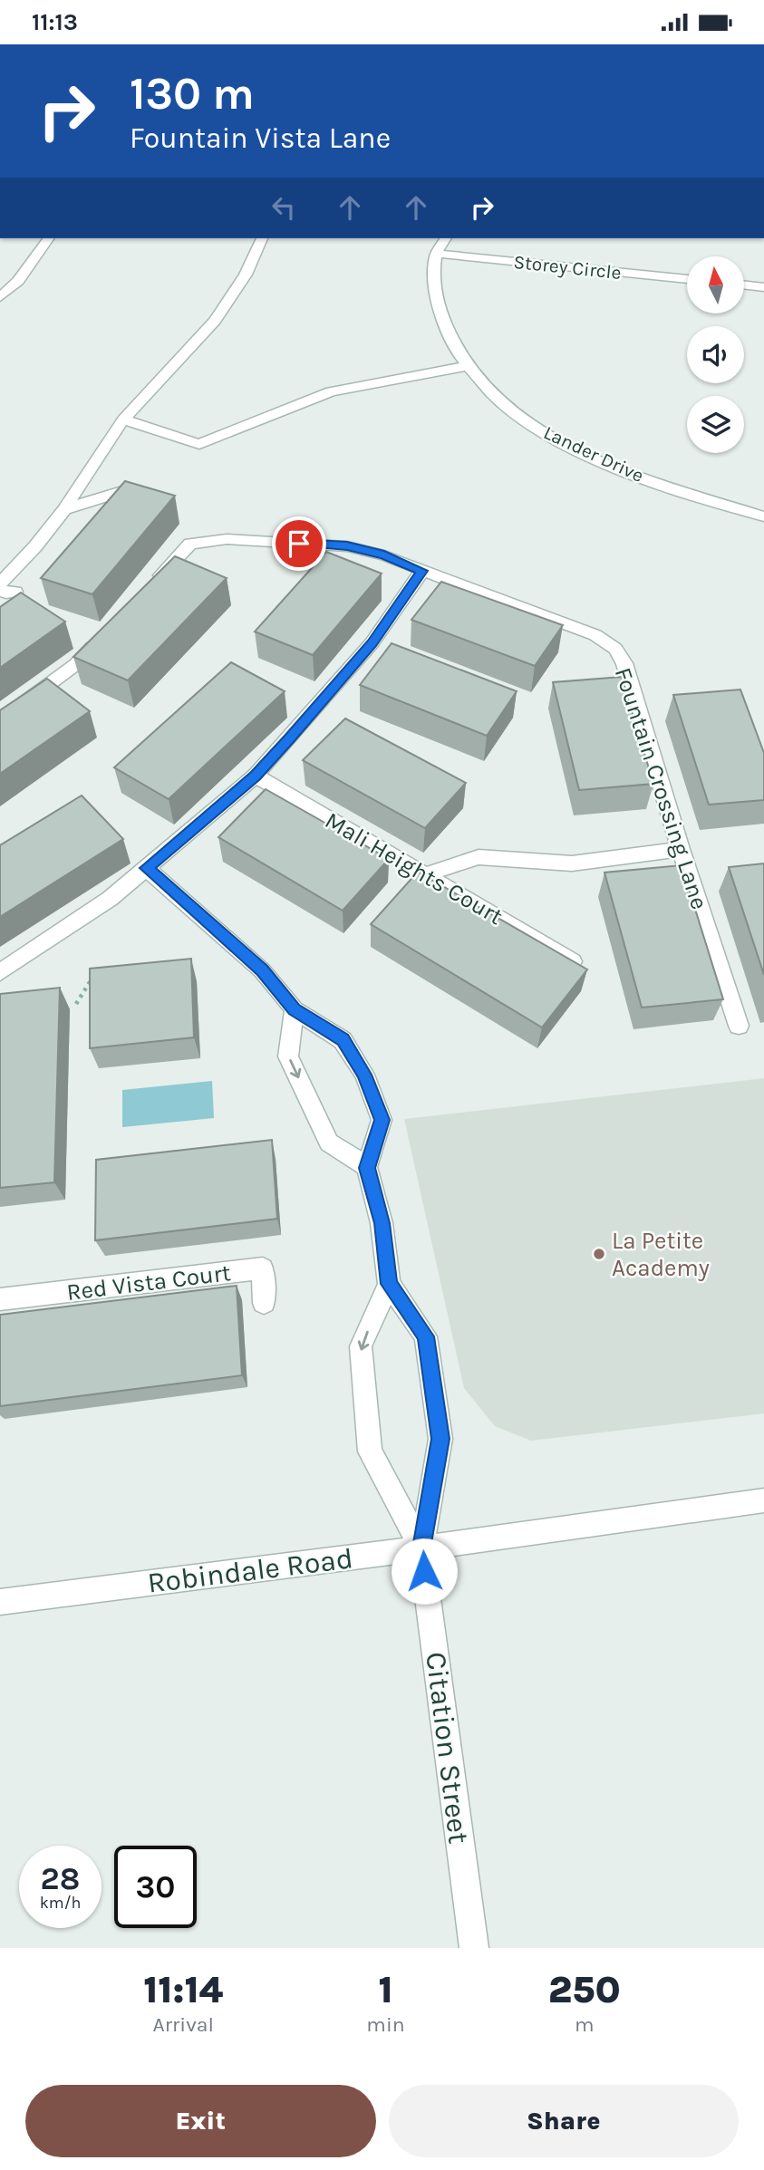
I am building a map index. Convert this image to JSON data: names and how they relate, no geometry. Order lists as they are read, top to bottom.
{
  "streets": {
    "street": [
      "Storey Circle",
      "Lander Drive",
      "Fountain Crossing Lane",
      "Mali Heights Court",
      "Red Vista Court",
      "Robindale Road",
      "Citation Street"
    ]
  },
  "crossings": [
    ["Storey Circle", "Lander Drive"],
    ["Robindale Road", "Citation Street"]
  ],
  "places": ["La Petite Academy"],
  "north": "top",
  "page": {
    "status": "11:13",
    "turn": ["130 m", "Fountain Vista Lane"],
    "speed": "28 km/h",
    "limit": "30",
    "eta": [
      "11:14",
      "Arrival",
      "1",
      "min",
      "250",
      "m"
    ],
    "buttons": ["Exit", "Share"]
  }
}
